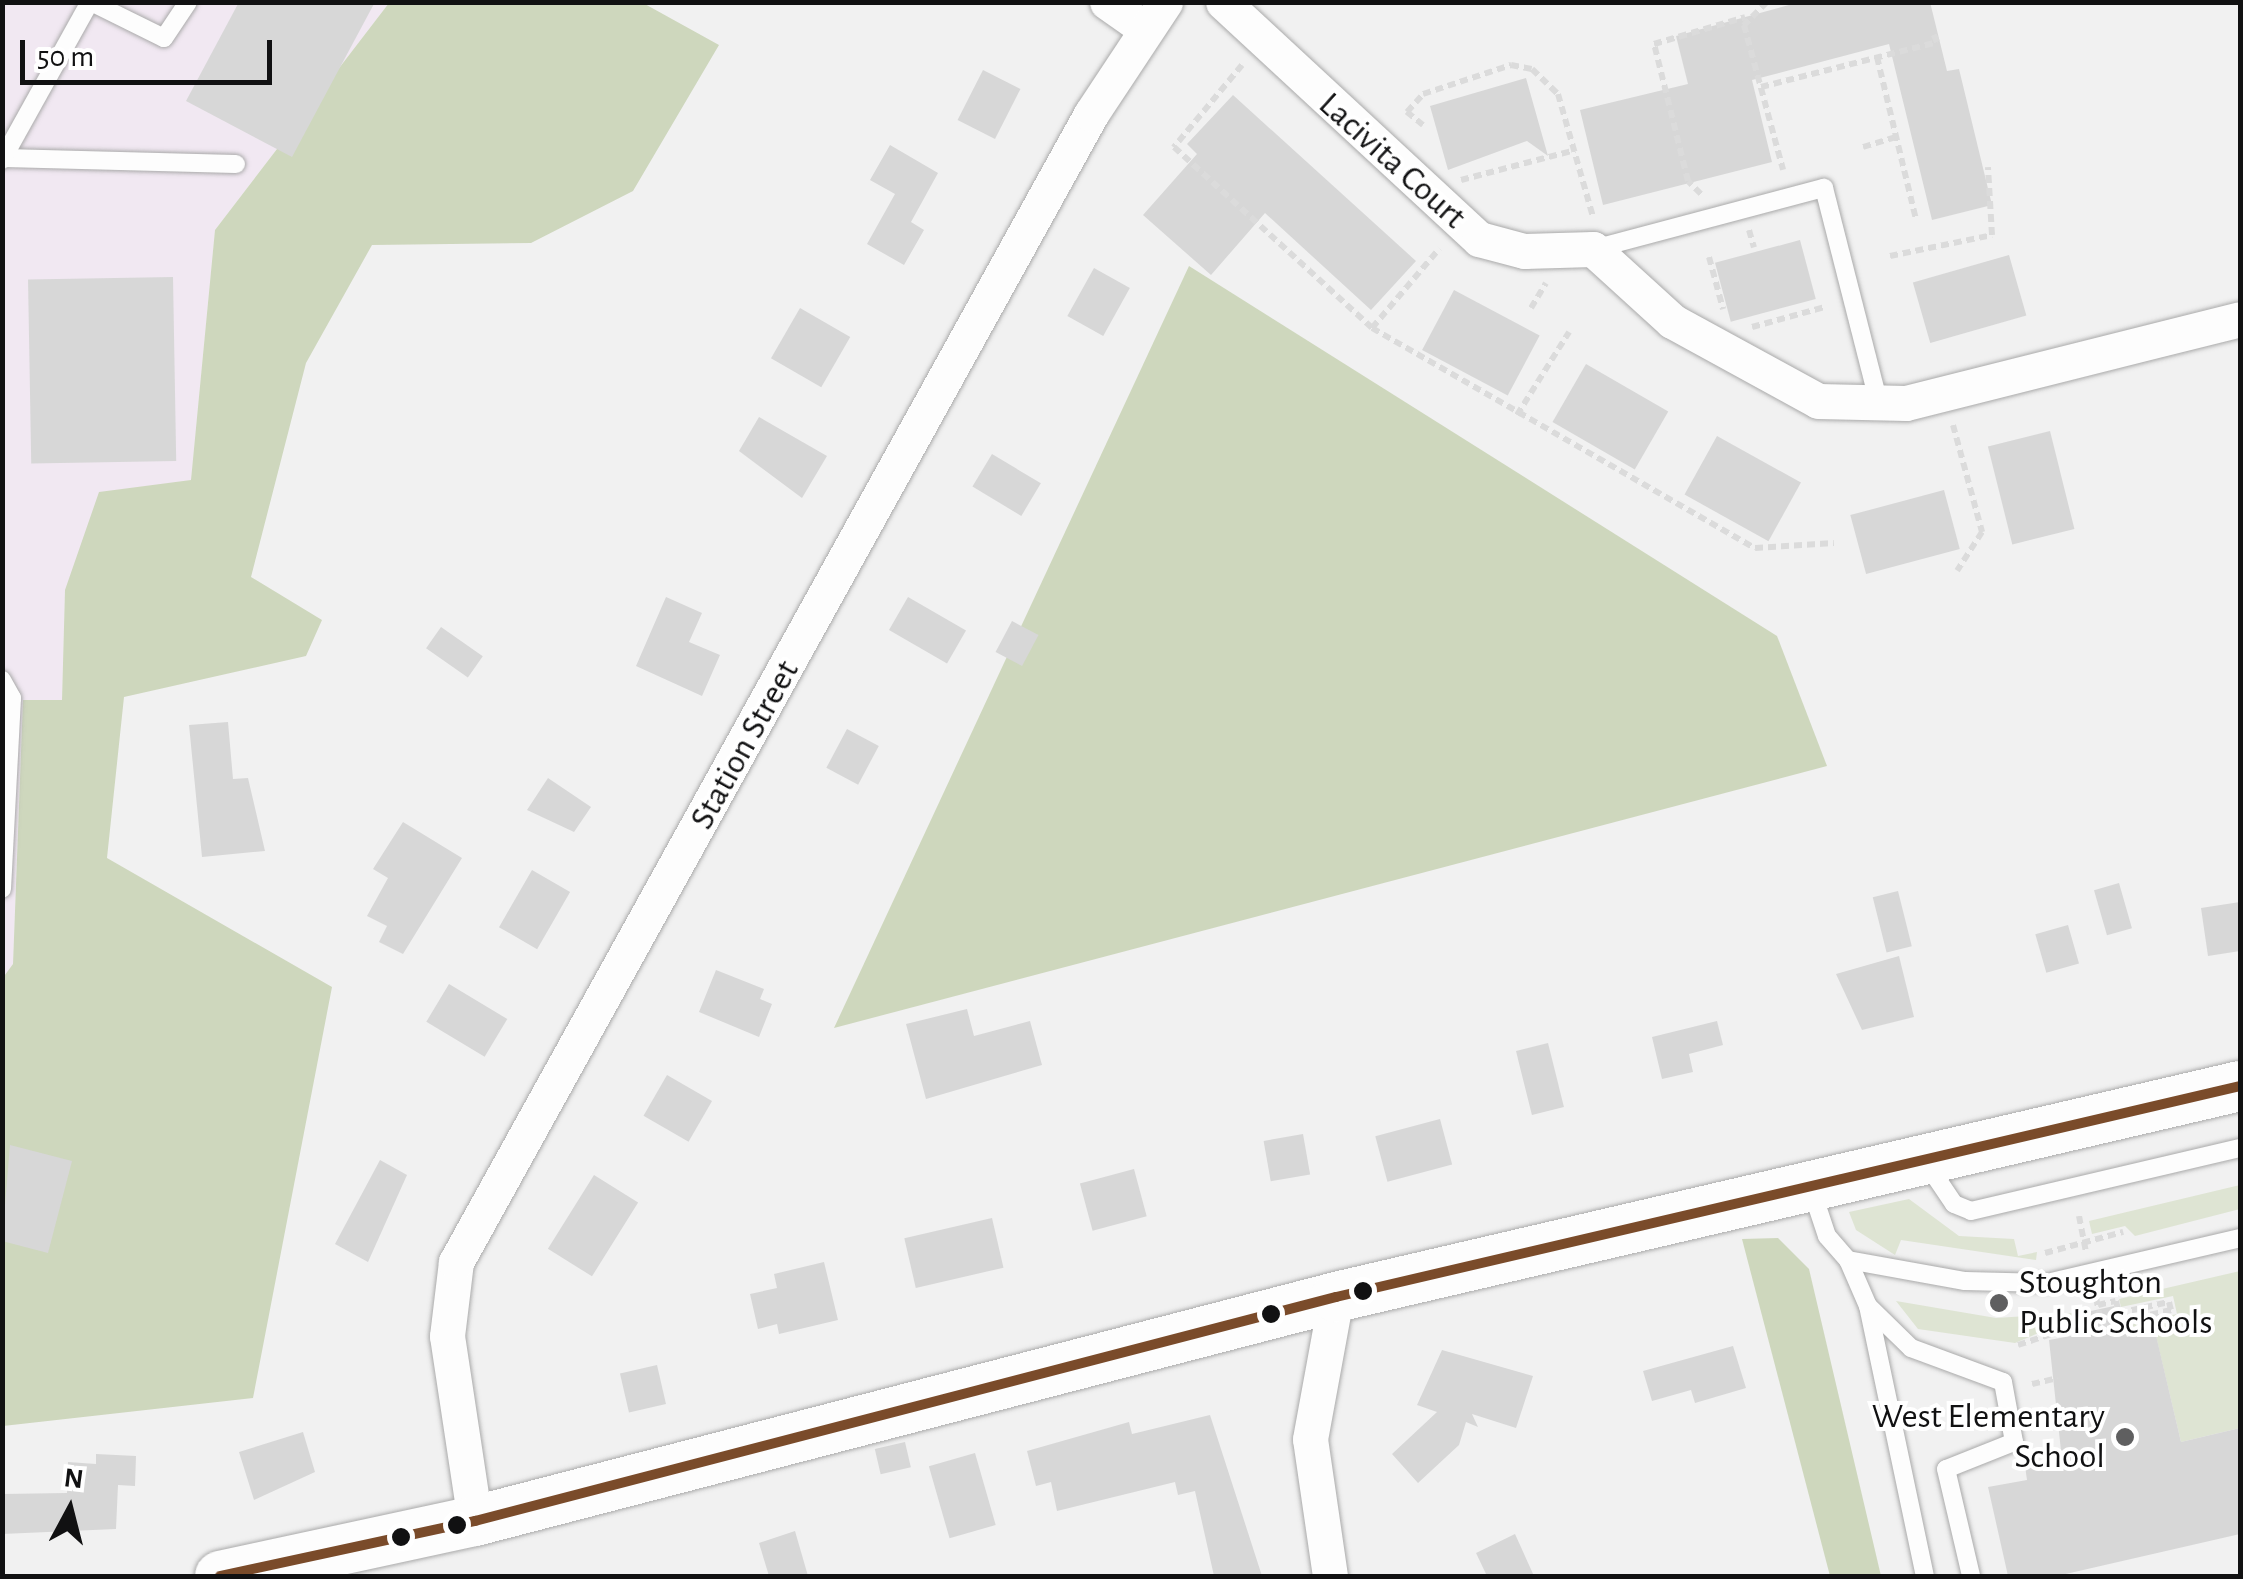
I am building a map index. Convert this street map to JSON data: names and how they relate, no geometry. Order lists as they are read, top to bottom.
{
  "streets": {
    "street": ["Lacivita Court", "Station Street"]
  },
  "places": ["Stoughton Public Schools", "West Elementary School"],
  "scale_bar": "50 m",
  "north": "top"
}
